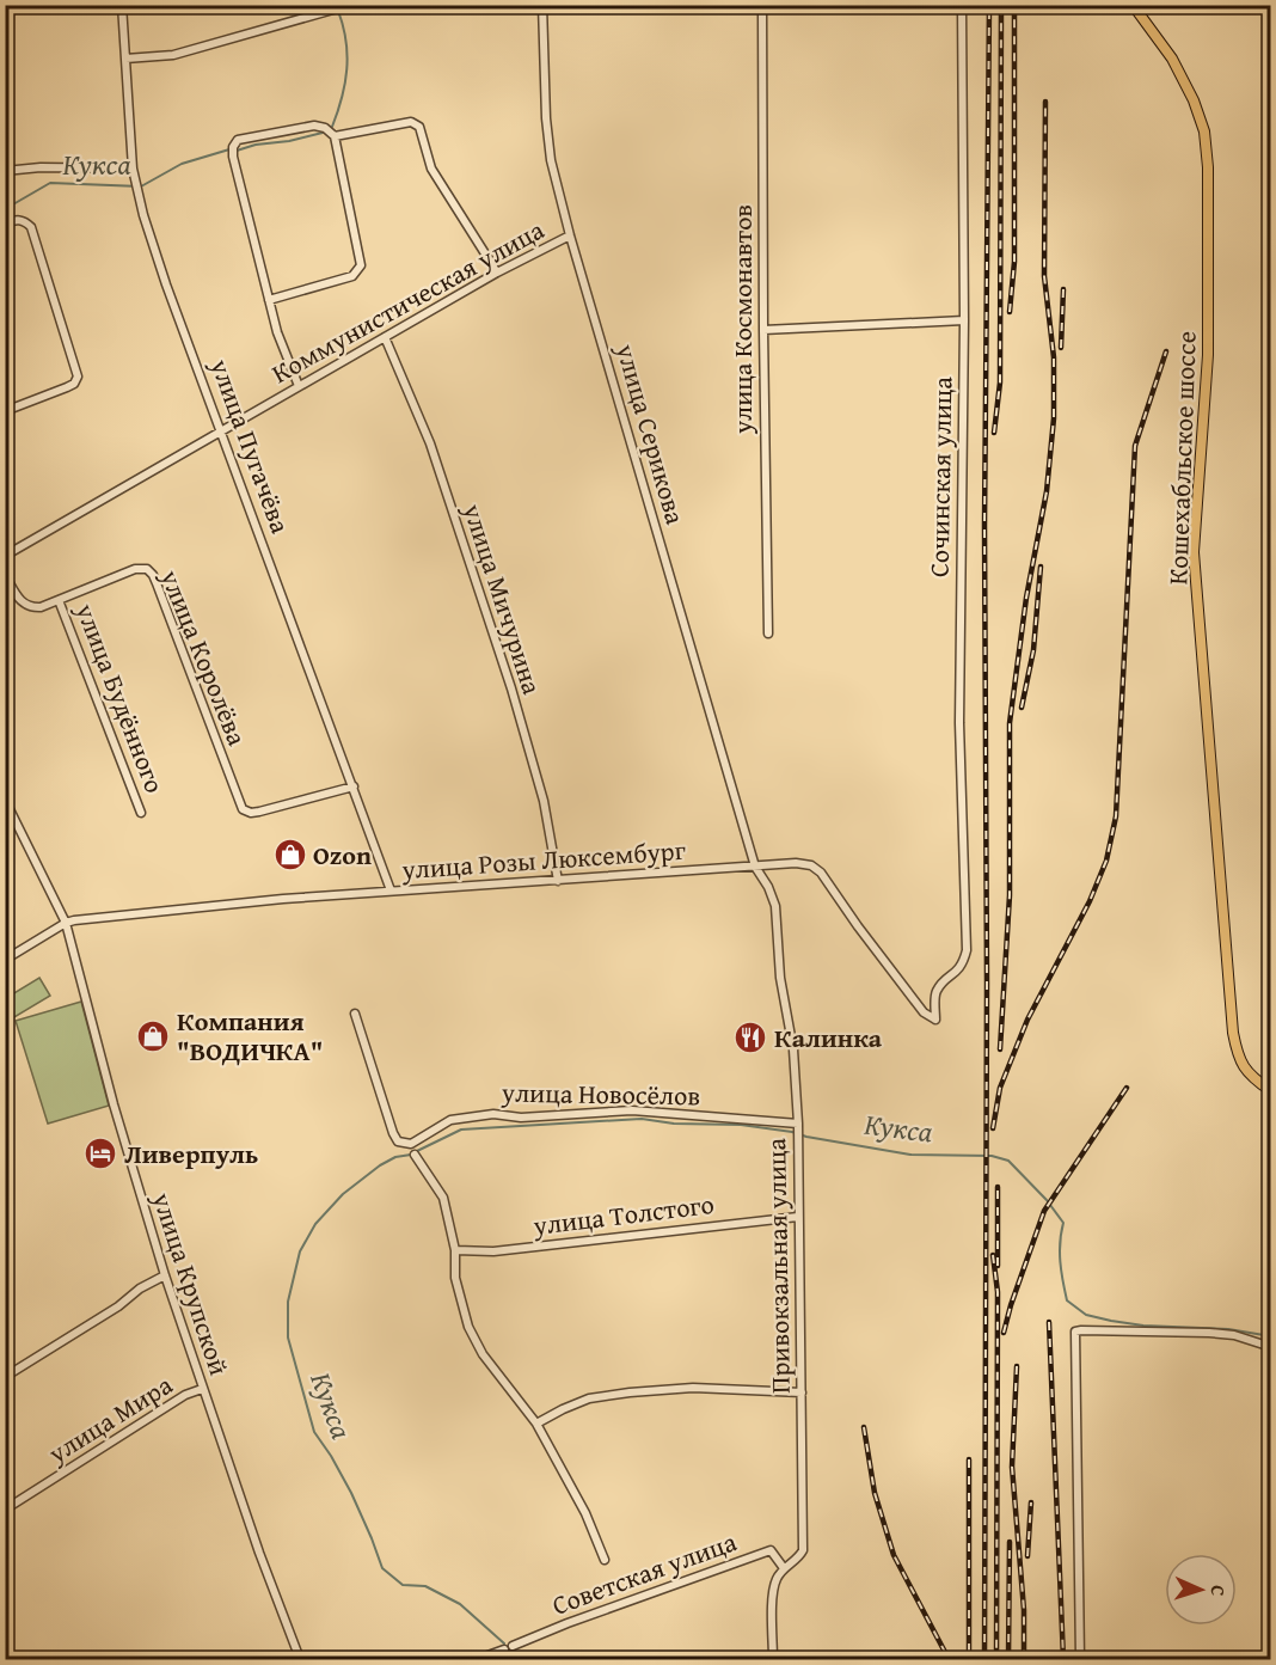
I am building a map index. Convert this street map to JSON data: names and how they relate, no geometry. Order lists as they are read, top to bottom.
{
  "streets": {
    "main road": ["Кошехабльское шоссе"],
    "street": [
      "Коммунистическая улица",
      "улица Космонавтов",
      "улица Серикова",
      "улица Пугачёва",
      "Сочинская улица",
      "улица Мичурина",
      "улица Королёва",
      "улица Будённого",
      "улица Розы Люксембург",
      "улица Новосёлов",
      "улица Толстого",
      "Привокзальная улица",
      "улица Крупской",
      "улица Мира",
      "Советская улица"
    ]
  },
  "crossings": [
    ["Коммунистическая улица", "улица Серикова"],
    ["Коммунистическая улица", "улица Пугачёва"],
    ["Коммунистическая улица", "улица Мичурина"],
    ["улица Серикова", "улица Розы Люксембург"],
    ["улица Серикова", "Привокзальная улица"],
    ["улица Пугачёва", "улица Королёва"],
    ["улица Пугачёва", "улица Розы Люксембург"],
    ["Сочинская улица", "улица Розы Люксембург"],
    ["улица Мичурина", "улица Розы Люксембург"],
    ["улица Королёва", "улица Будённого"],
    ["улица Розы Люксембург", "Привокзальная улица"],
    ["улица Розы Люксембург", "улица Крупской"],
    ["улица Новосёлов", "Привокзальная улица"],
    ["улица Толстого", "Привокзальная улица"],
    ["Привокзальная улица", "Советская улица"],
    ["улица Крупской", "улица Мира"]
  ],
  "water": ["Кукса"],
  "places": {
    "shop": ["Ozon", "Компания \"ВОДИЧКА\""],
    "restaurant": ["Калинка"],
    "hotel": ["Ливерпуль"]
  },
  "north": "right"
}
